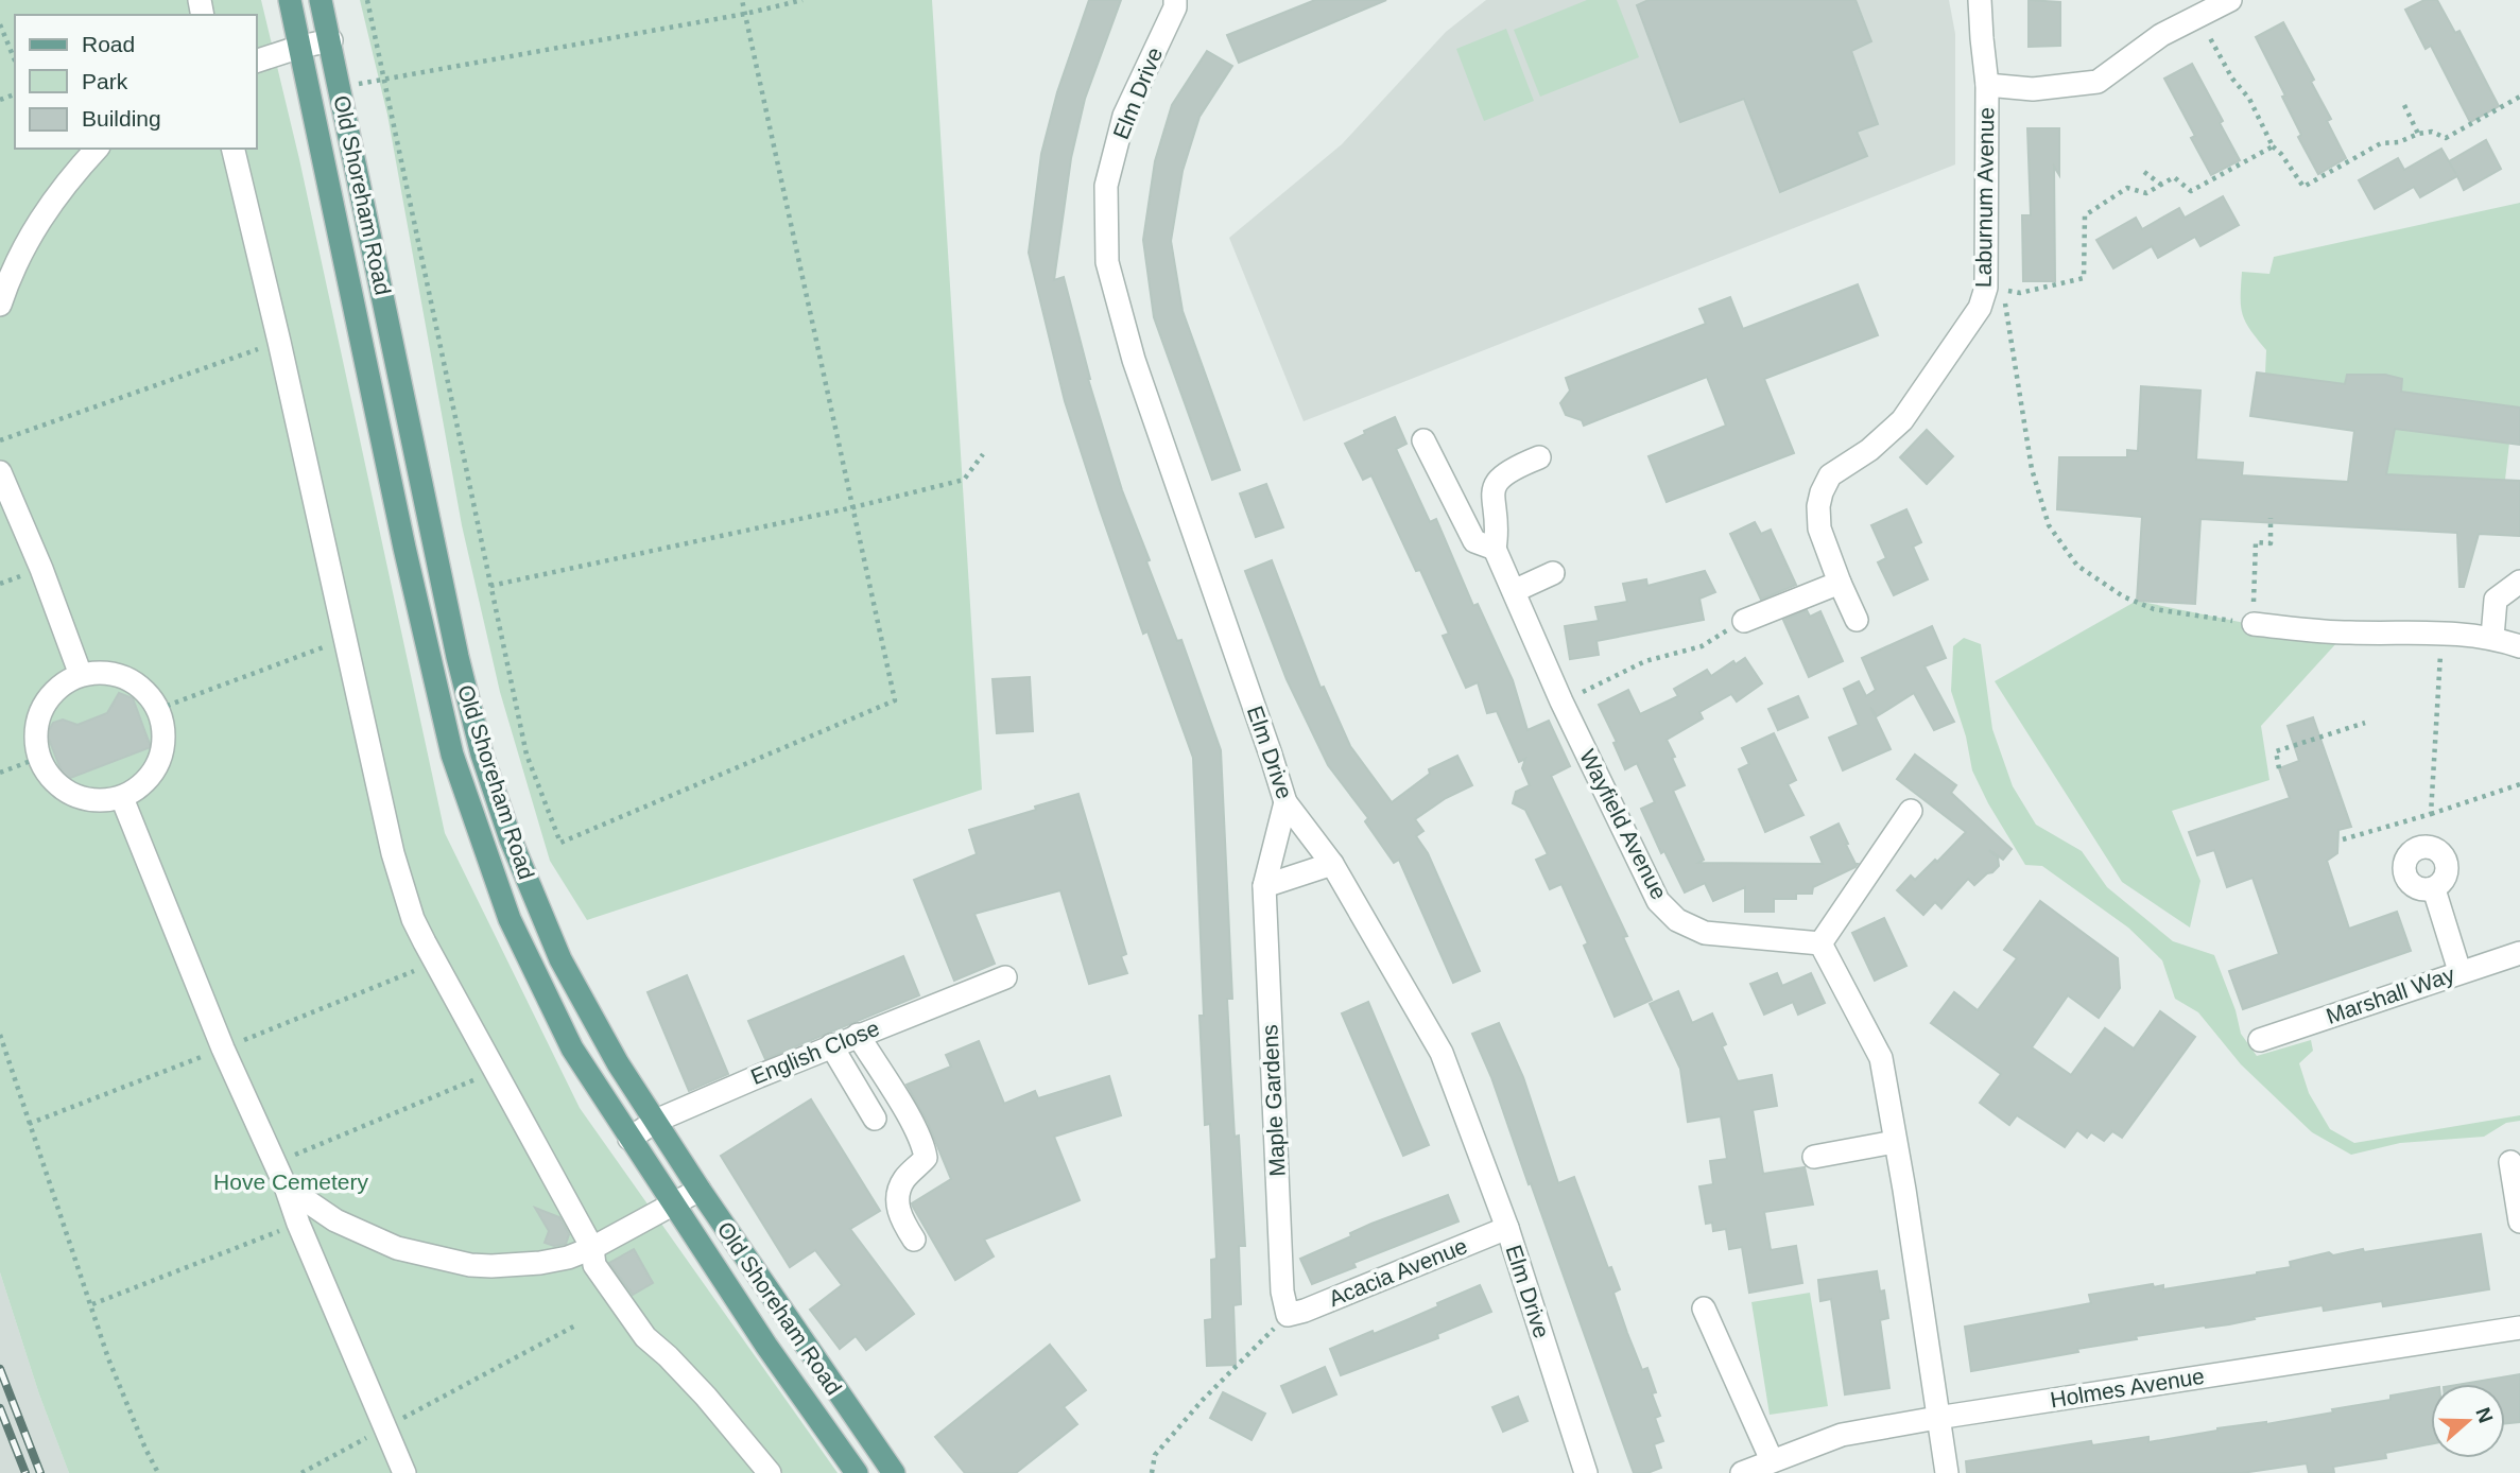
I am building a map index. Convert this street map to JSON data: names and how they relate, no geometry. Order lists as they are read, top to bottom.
{
  "streets": {
    "main road": ["Old Shoreham Road"],
    "street": [
      "Elm Drive",
      "Laburnum Avenue",
      "Wayfield Avenue",
      "Marshall Way",
      "English Close",
      "Maple Gardens",
      "Acacia Avenue",
      "Holmes Avenue"
    ]
  },
  "crossings": [
    ["Elm Drive", "Maple Gardens"],
    ["Elm Drive", "Acacia Avenue"],
    ["Old Shoreham Road", "English Close"],
    ["Maple Gardens", "Acacia Avenue"]
  ],
  "parks": ["Hove Cemetery"],
  "legend": ["Road", "Park", "Building"],
  "north": "right"
}
